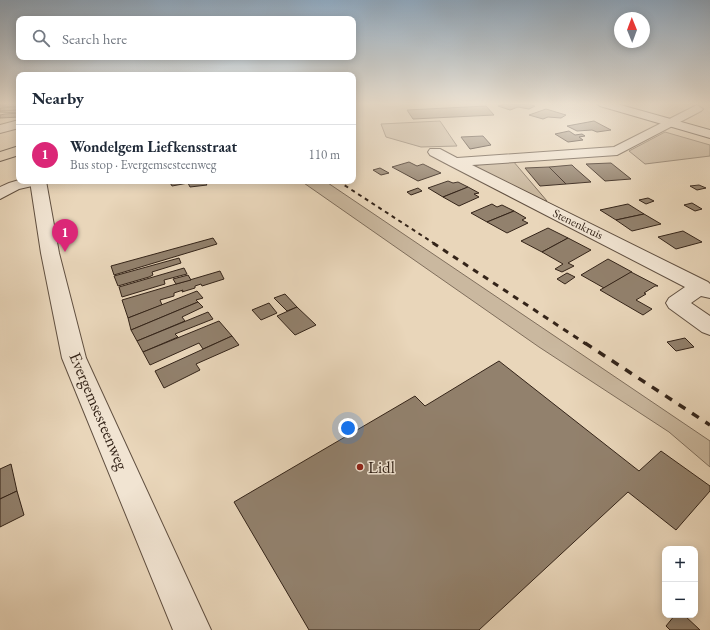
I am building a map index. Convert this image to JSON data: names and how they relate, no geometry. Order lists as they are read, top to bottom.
{
  "streets": {
    "street": ["Stenenkruis", "Evergemsesteenweg"]
  },
  "places": ["Lidl"],
  "north": "top",
  "page": {
    "search": "Search here",
    "heading": "Nearby",
    "list": [
      {
        "mark": "1",
        "name": "Wondelgem Liefkensstraat",
        "note": "Bus stop · Evergemsesteenweg",
        "value": "110 m"
      }
    ],
    "pins": "1",
    "map_buttons": ["+", "−"]
  }
}
